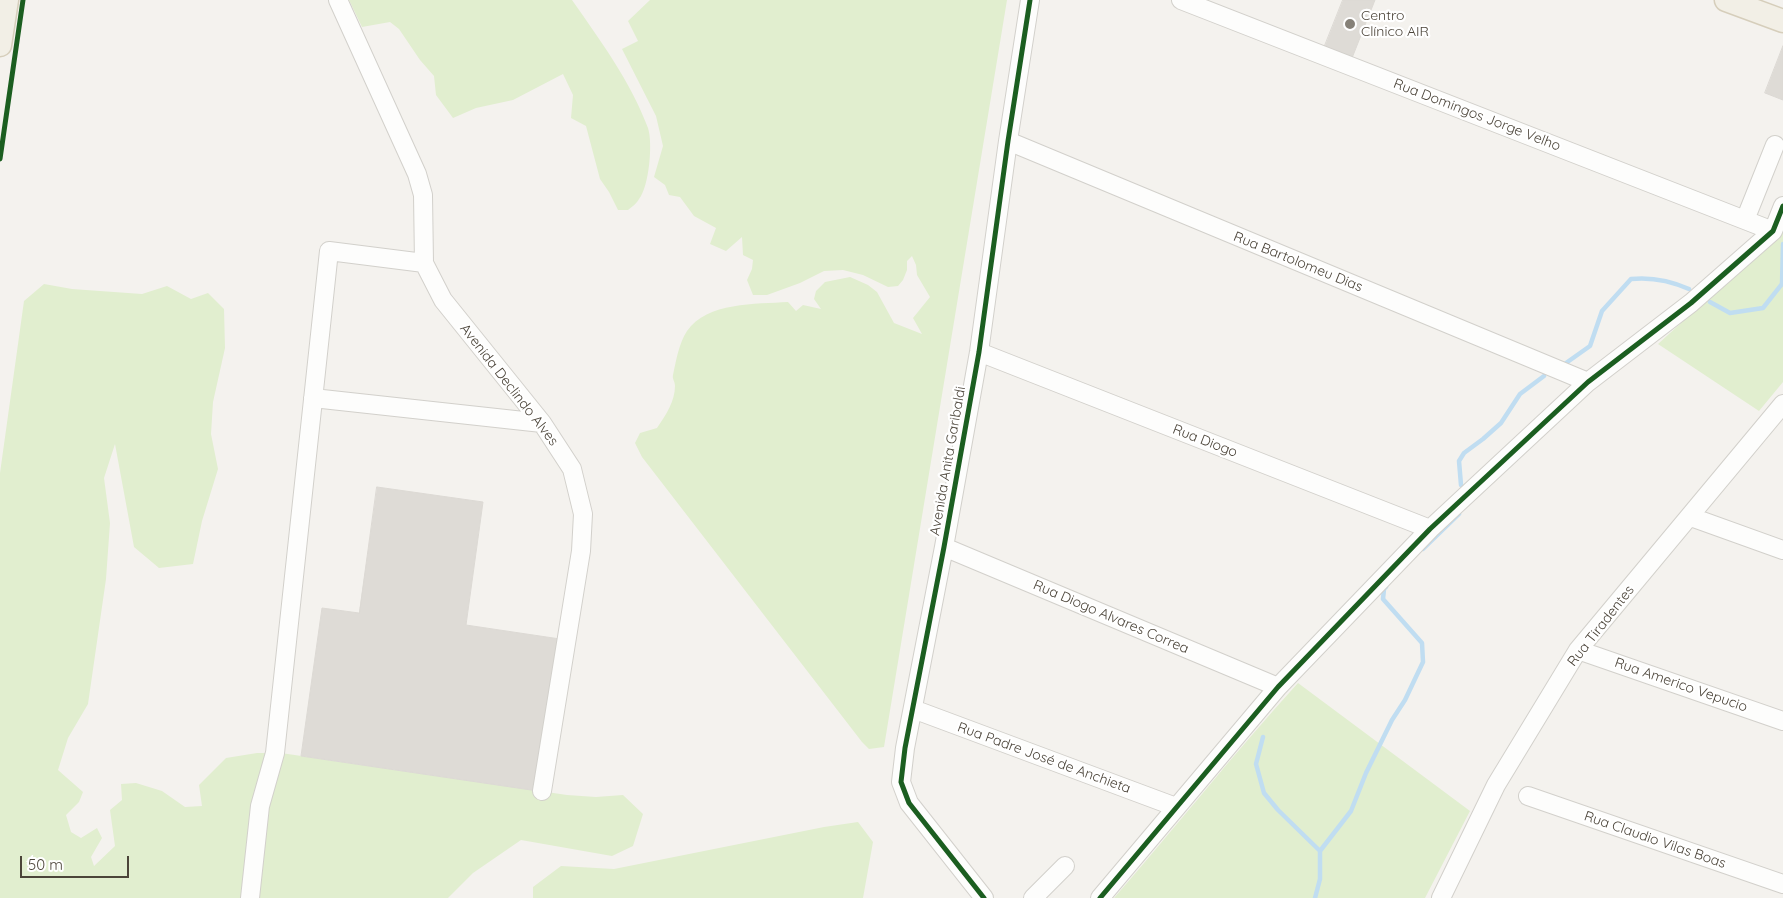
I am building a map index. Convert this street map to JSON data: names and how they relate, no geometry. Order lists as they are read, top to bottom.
{
  "streets": {
    "street": [
      "Rua Domingos Jorge Velho",
      "Rua Bartolomeu Dias",
      "Avenida Declindo Alves",
      "Rua Diogo",
      "Avenida Anita Garibaldi",
      "Rua Diogo Alvares Correa",
      "Rua Tiradentes",
      "Rua Americo Vepucio",
      "Rua Padre José de Anchieta",
      "Rua Claudio Vilas Boas"
    ]
  },
  "crossings": [
    ["Rua Bartolomeu Dias", "Avenida Anita Garibaldi"],
    ["Rua Diogo", "Avenida Anita Garibaldi"],
    ["Avenida Anita Garibaldi", "Rua Diogo Alvares Correa"],
    ["Avenida Anita Garibaldi", "Rua Padre José de Anchieta"],
    ["Rua Tiradentes", "Rua Americo Vepucio"]
  ],
  "places": ["Centro Clínico AIR"],
  "scale_bar": "50 m"
}
